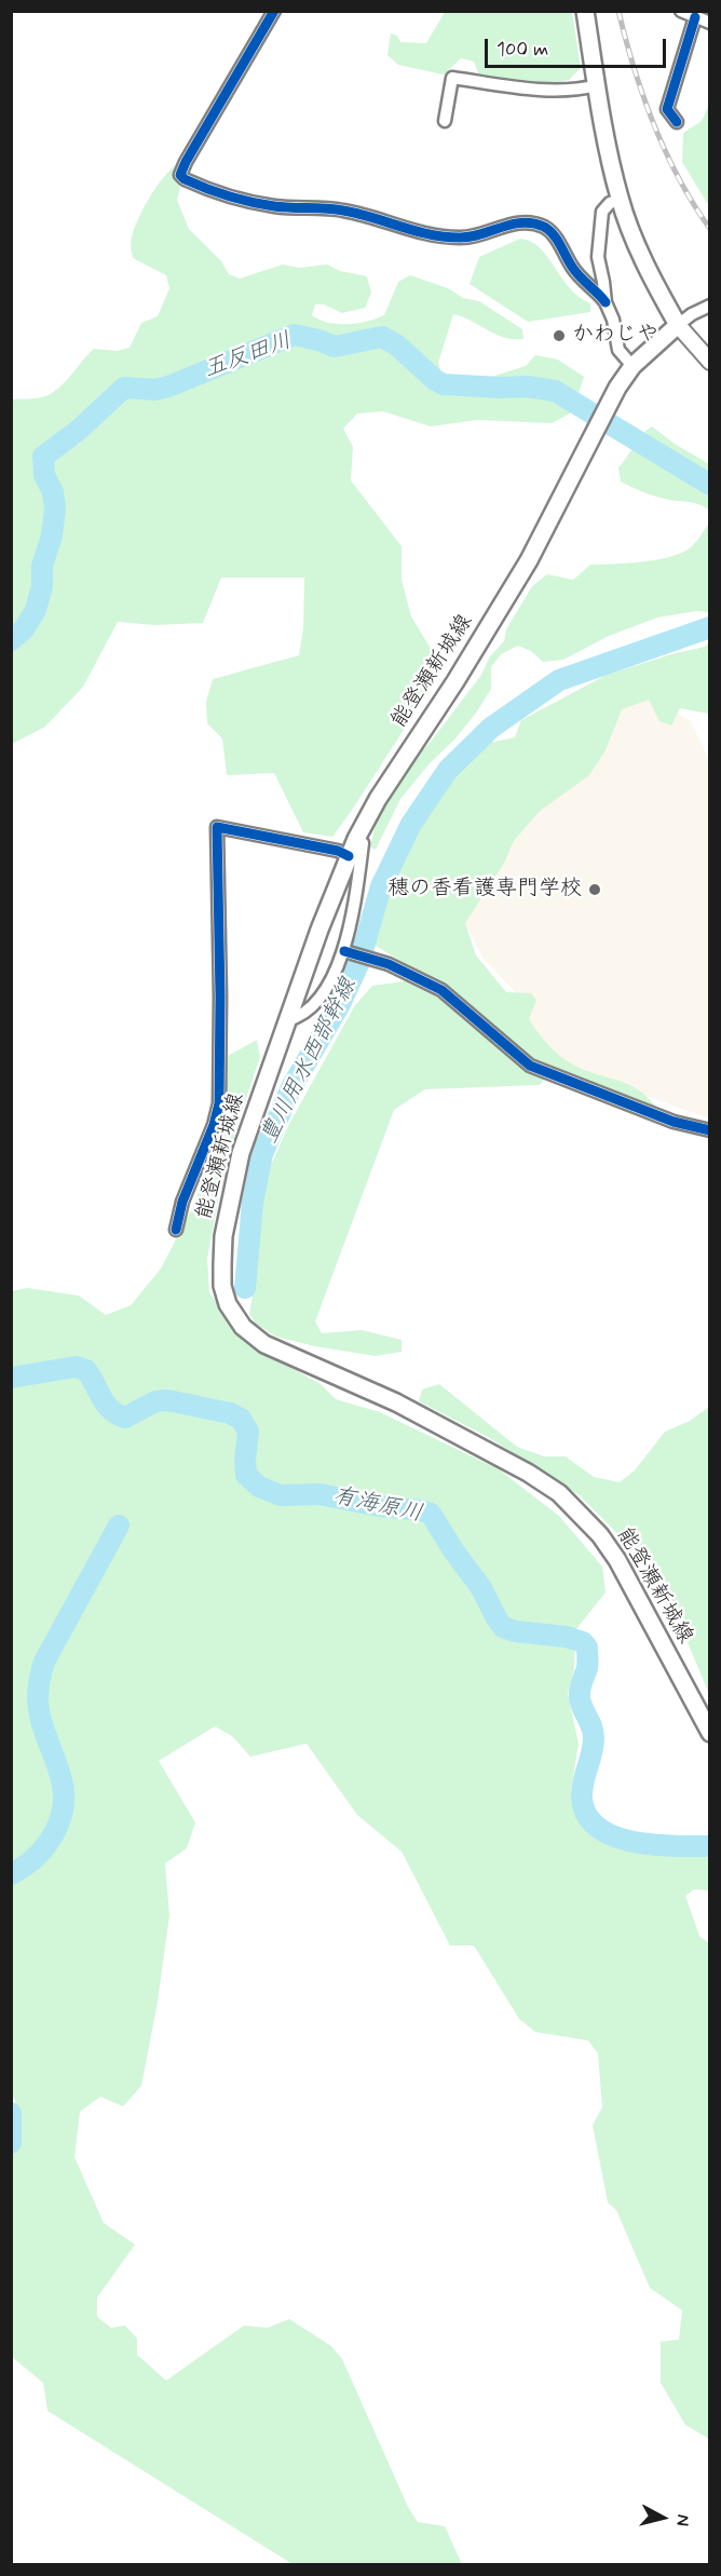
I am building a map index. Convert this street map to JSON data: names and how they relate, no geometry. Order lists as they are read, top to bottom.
{
  "streets": {
    "main road": ["能登瀬新城線"]
  },
  "water": ["五反田川", "豊川用水西部幹線", "有海原川"],
  "places": ["かわじや", "穂の香看護専門学校"],
  "scale_bar": "100 m",
  "north": "right"
}
